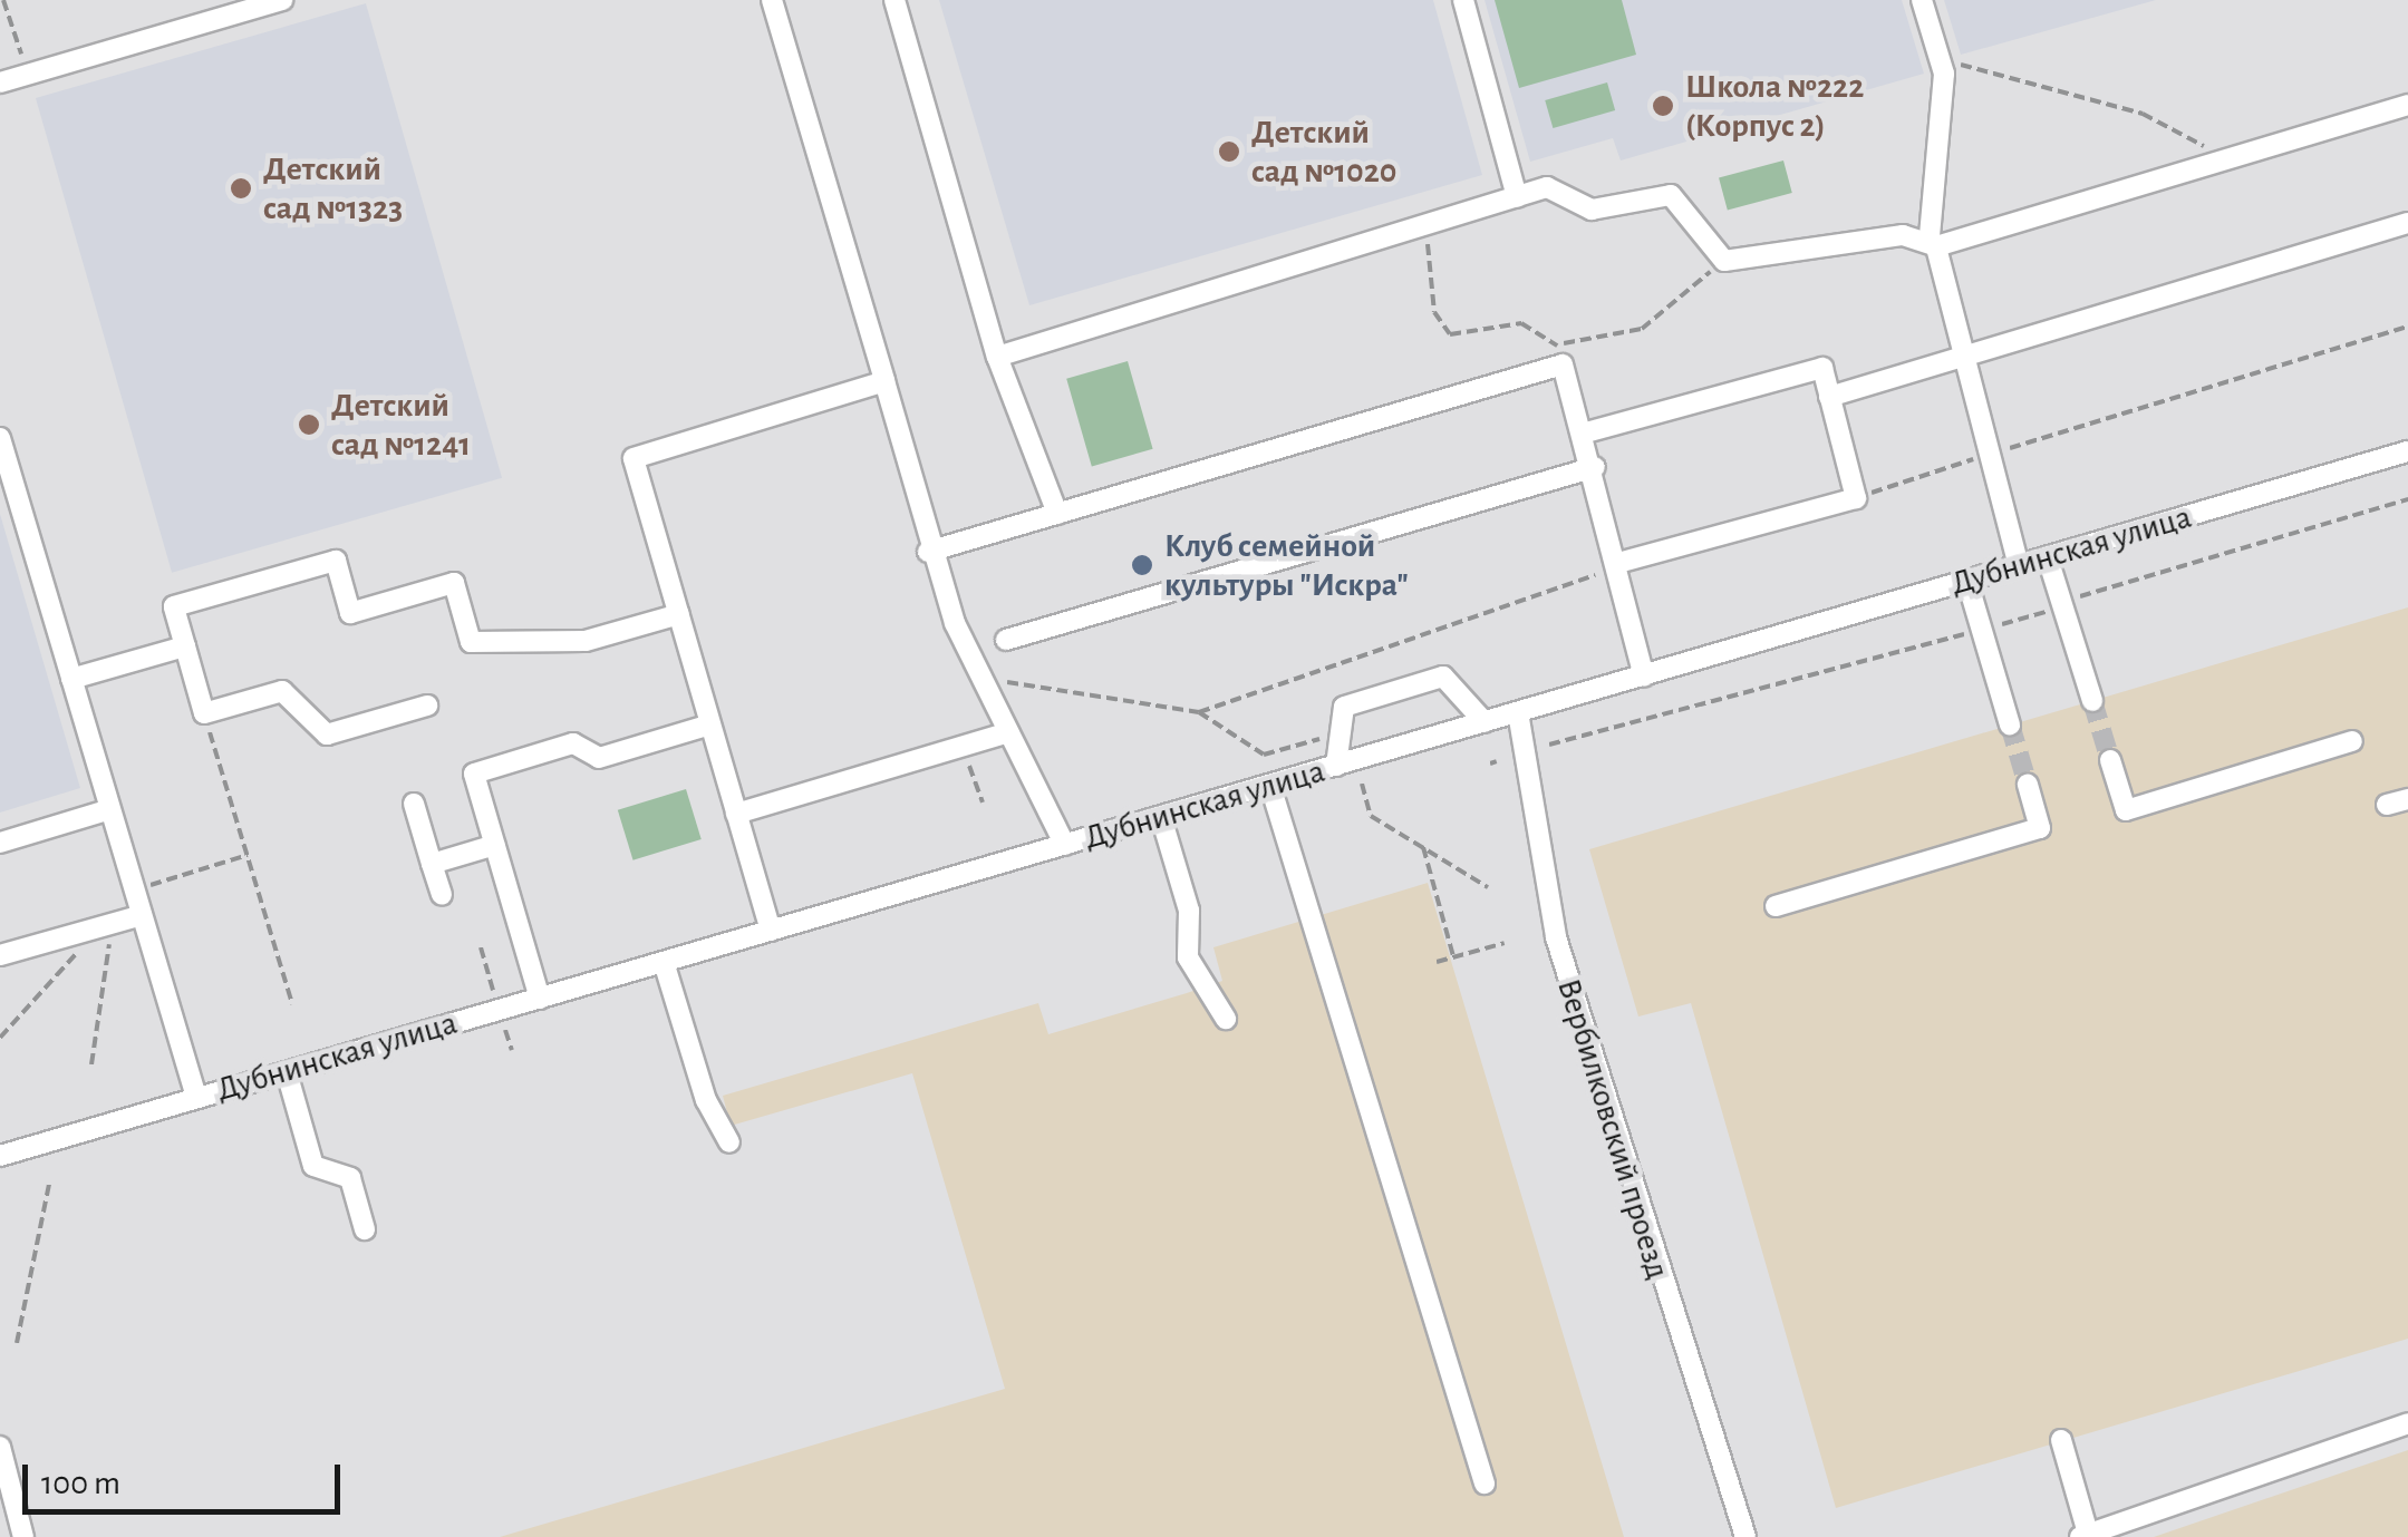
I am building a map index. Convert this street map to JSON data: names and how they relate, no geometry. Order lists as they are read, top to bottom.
{
  "streets": {
    "street": ["Дубнинская улица", "Вербилковский проезд"]
  },
  "crossings": [
    ["Дубнинская улица", "Вербилковский проезд"]
  ],
  "places": [
    "Школа №222 (Корпус 2)",
    "Детский сад №1020",
    "Детский сад №1323",
    "Детский сад №1241",
    "Клуб семейной культуры \"Искра\""
  ],
  "scale_bar": "100 m"
}
